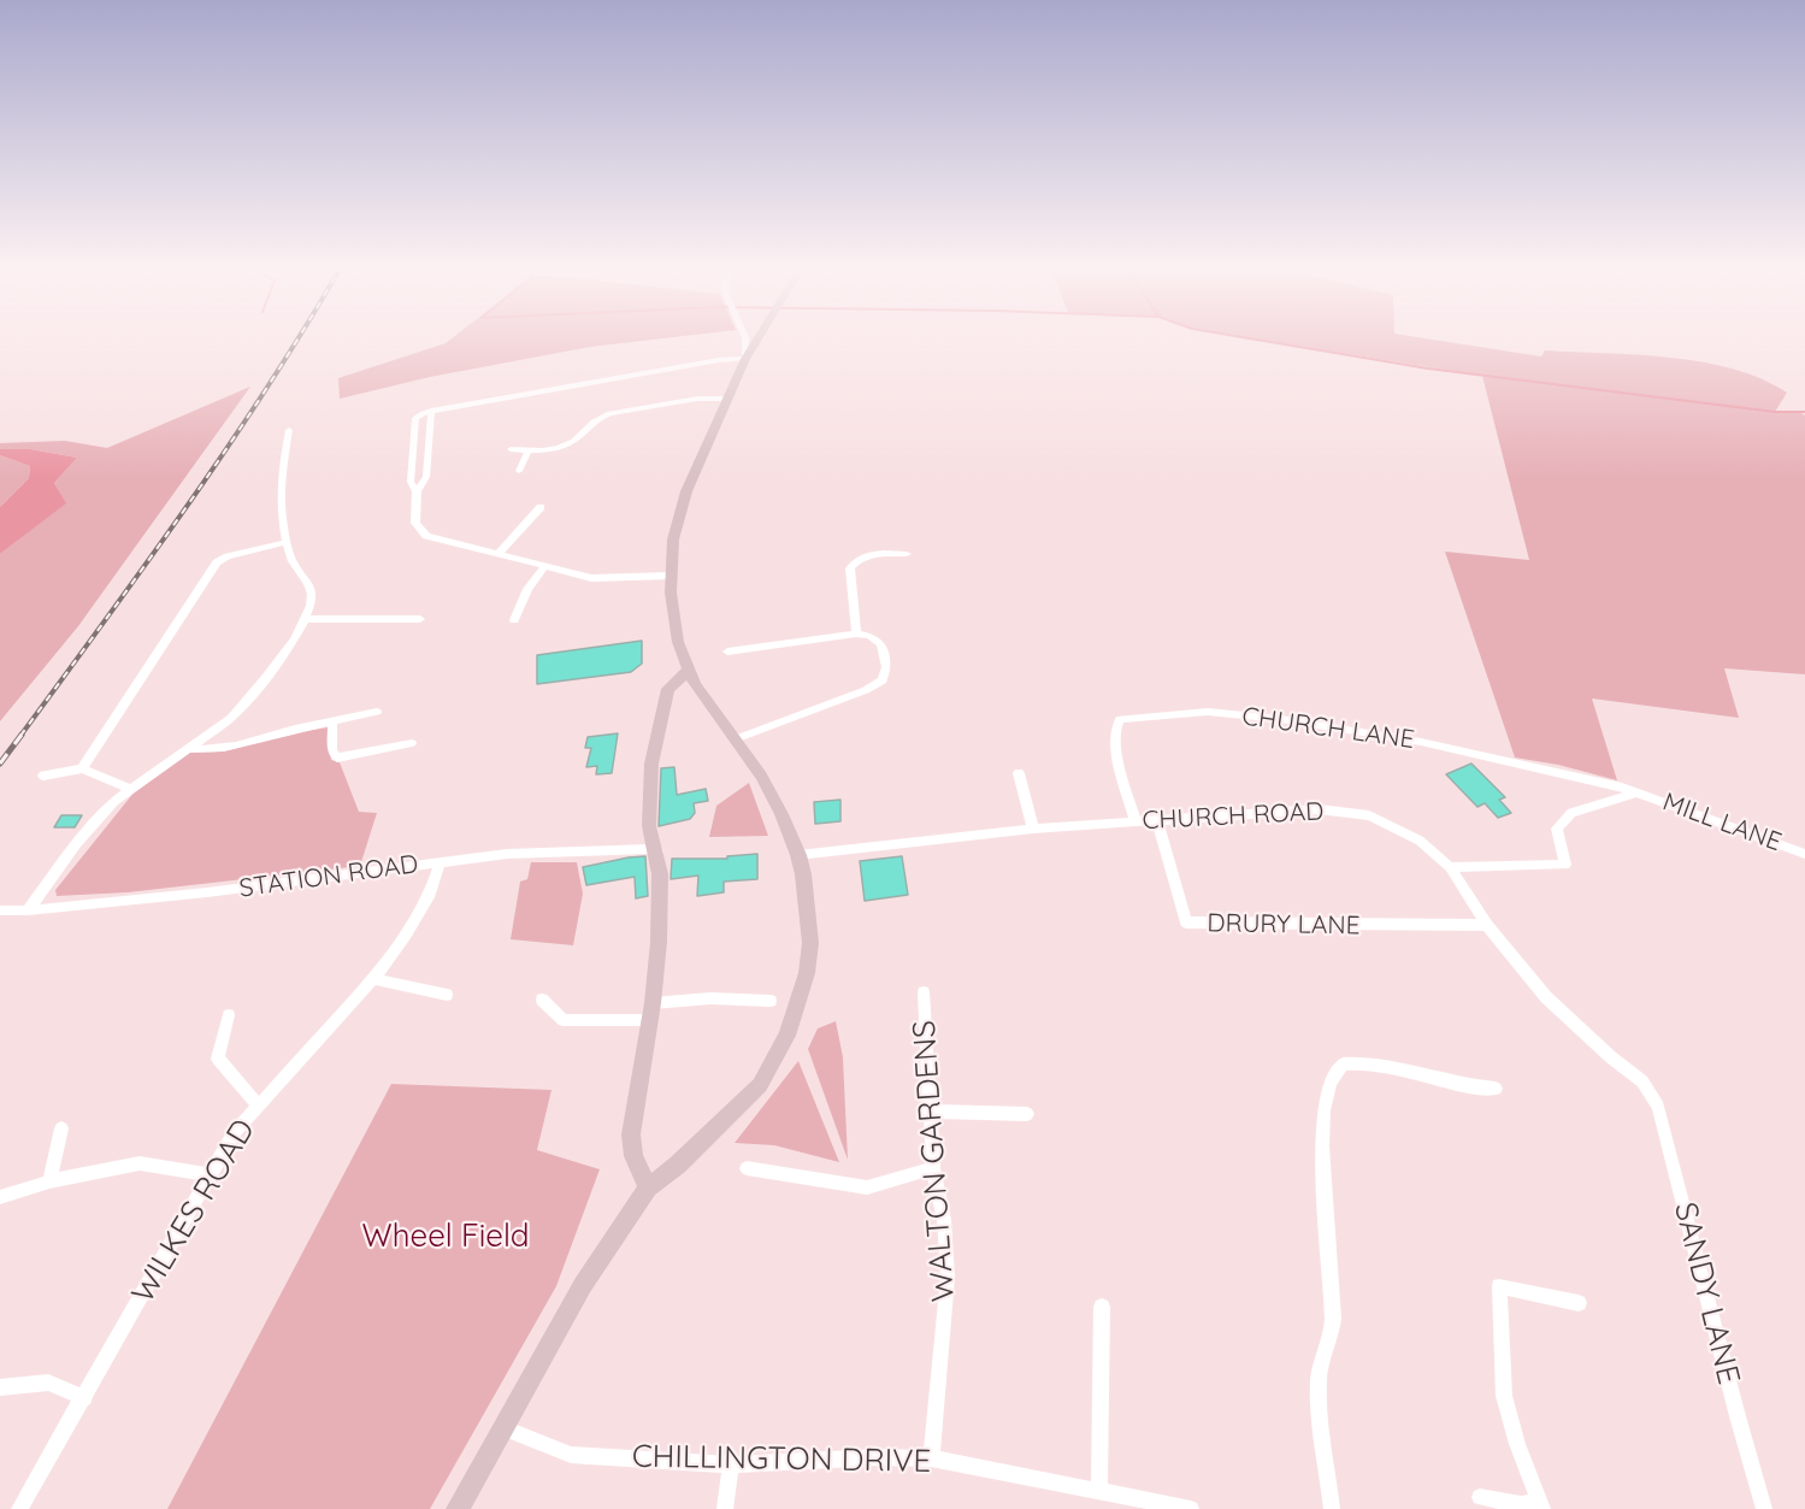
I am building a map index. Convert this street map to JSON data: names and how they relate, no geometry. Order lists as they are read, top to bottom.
{
  "streets": {
    "street": [
      "CHURCH LANE",
      "CHURCH ROAD",
      "MILL LANE",
      "STATION ROAD",
      "DRURY LANE",
      "WALTON GARDENS",
      "WILKES ROAD",
      "SANDY LANE",
      "CHILLINGTON DRIVE"
    ]
  },
  "crossings": [
    ["CHURCH LANE", "CHURCH ROAD"],
    ["CHURCH LANE", "MILL LANE"],
    ["CHURCH ROAD", "DRURY LANE"],
    ["CHURCH ROAD", "SANDY LANE"],
    ["STATION ROAD", "WILKES ROAD"],
    ["WALTON GARDENS", "CHILLINGTON DRIVE"]
  ],
  "parks": ["Wheel Field"]
}
